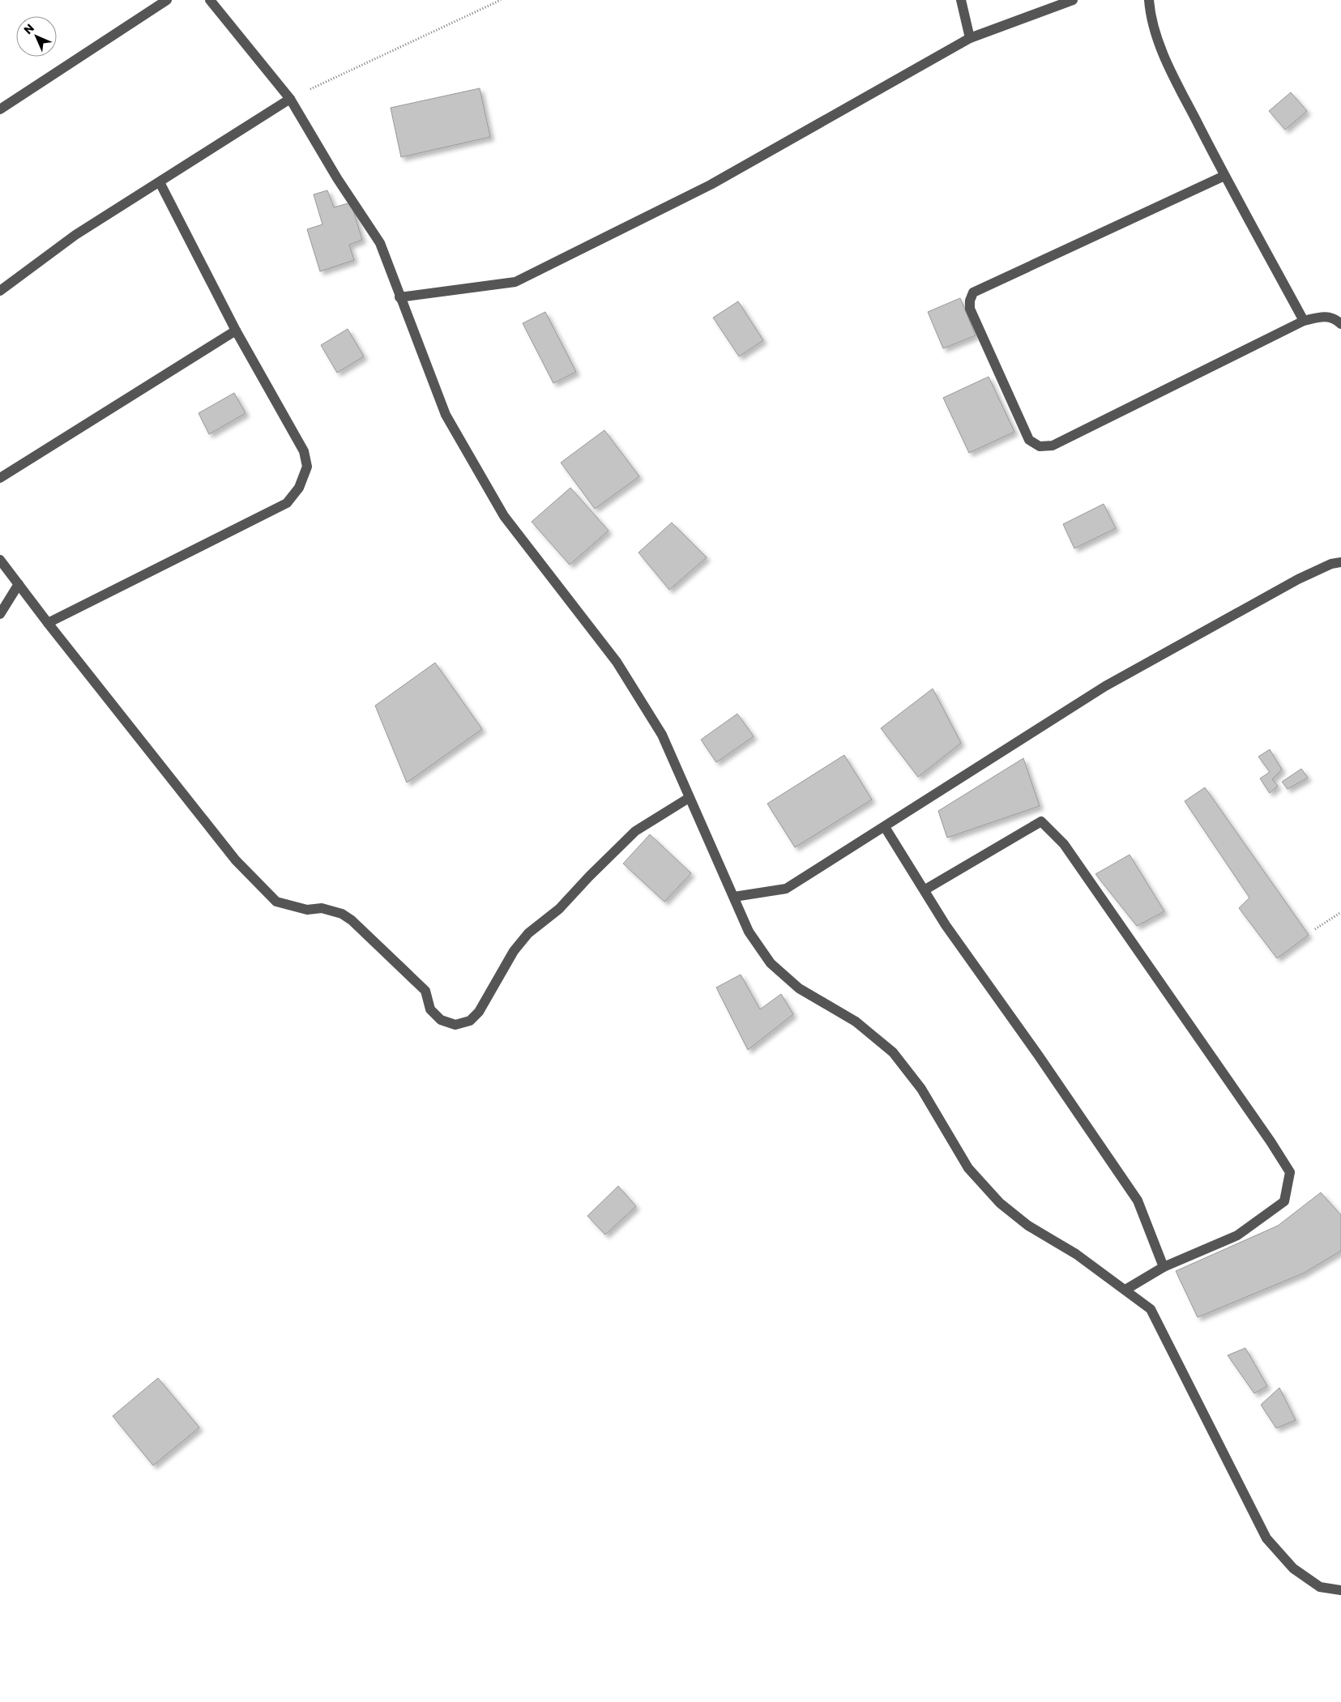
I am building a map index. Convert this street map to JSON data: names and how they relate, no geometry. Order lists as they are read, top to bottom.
{
  "north": "top left"
}
